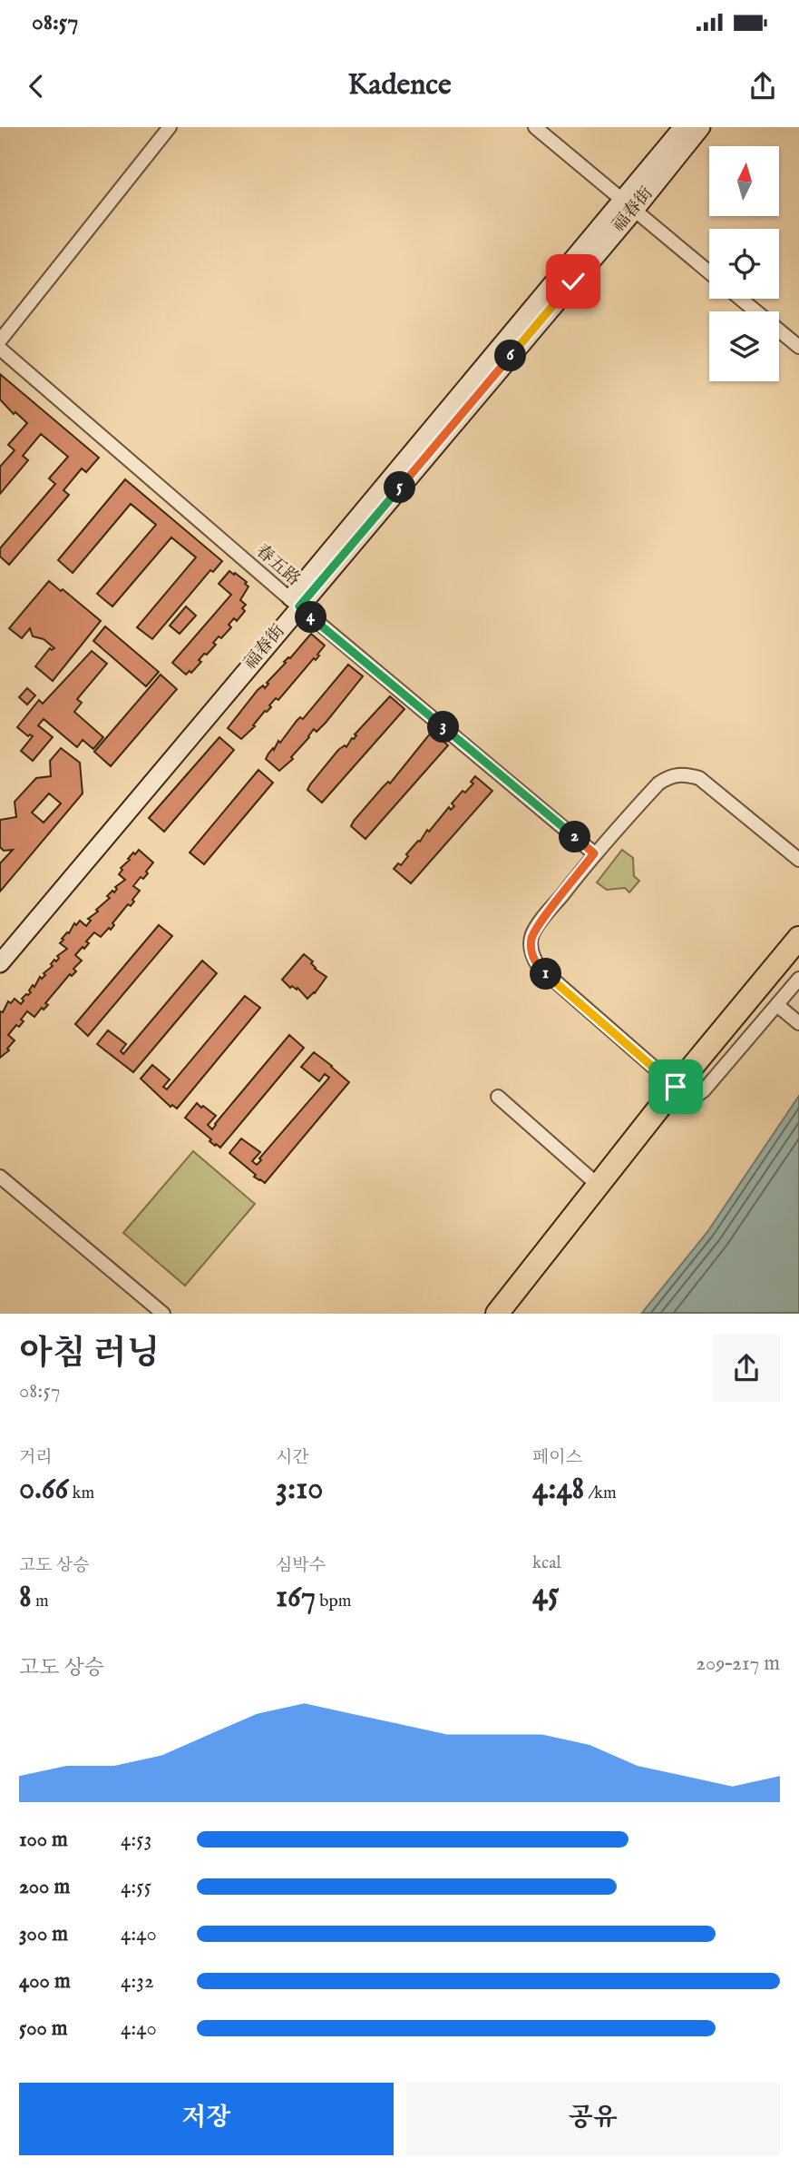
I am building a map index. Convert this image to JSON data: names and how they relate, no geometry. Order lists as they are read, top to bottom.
{
  "streets": {
    "main road": ["福春街"],
    "street": ["春五路"]
  },
  "crossings": [
    ["福春街", "春五路"]
  ],
  "north": "top",
  "page": {
    "status": "08:57",
    "header": "Kadence",
    "pins": [
      "6",
      "5",
      "4",
      "3",
      "2",
      "1"
    ],
    "heading": ["아침 러닝", "08:57"],
    "stats": [
      ["거리", "0.66 km"],
      ["시간", "3:10"],
      ["페이스", "4:48 /km"],
      ["고도 상승", "8 m"],
      ["심박수", "167 bpm"],
      ["kcal", "45"]
    ],
    "chart": ["고도 상승", "209–217 m"],
    "list": [
      {
        "name": "100 m",
        "note": "4:53"
      },
      {
        "name": "200 m",
        "note": "4:55"
      },
      {
        "name": "300 m",
        "note": "4:40"
      },
      {
        "name": "400 m",
        "note": "4:32"
      },
      {
        "name": "500 m",
        "note": "4:40"
      }
    ],
    "buttons": ["저장", "공유"]
  }
}
